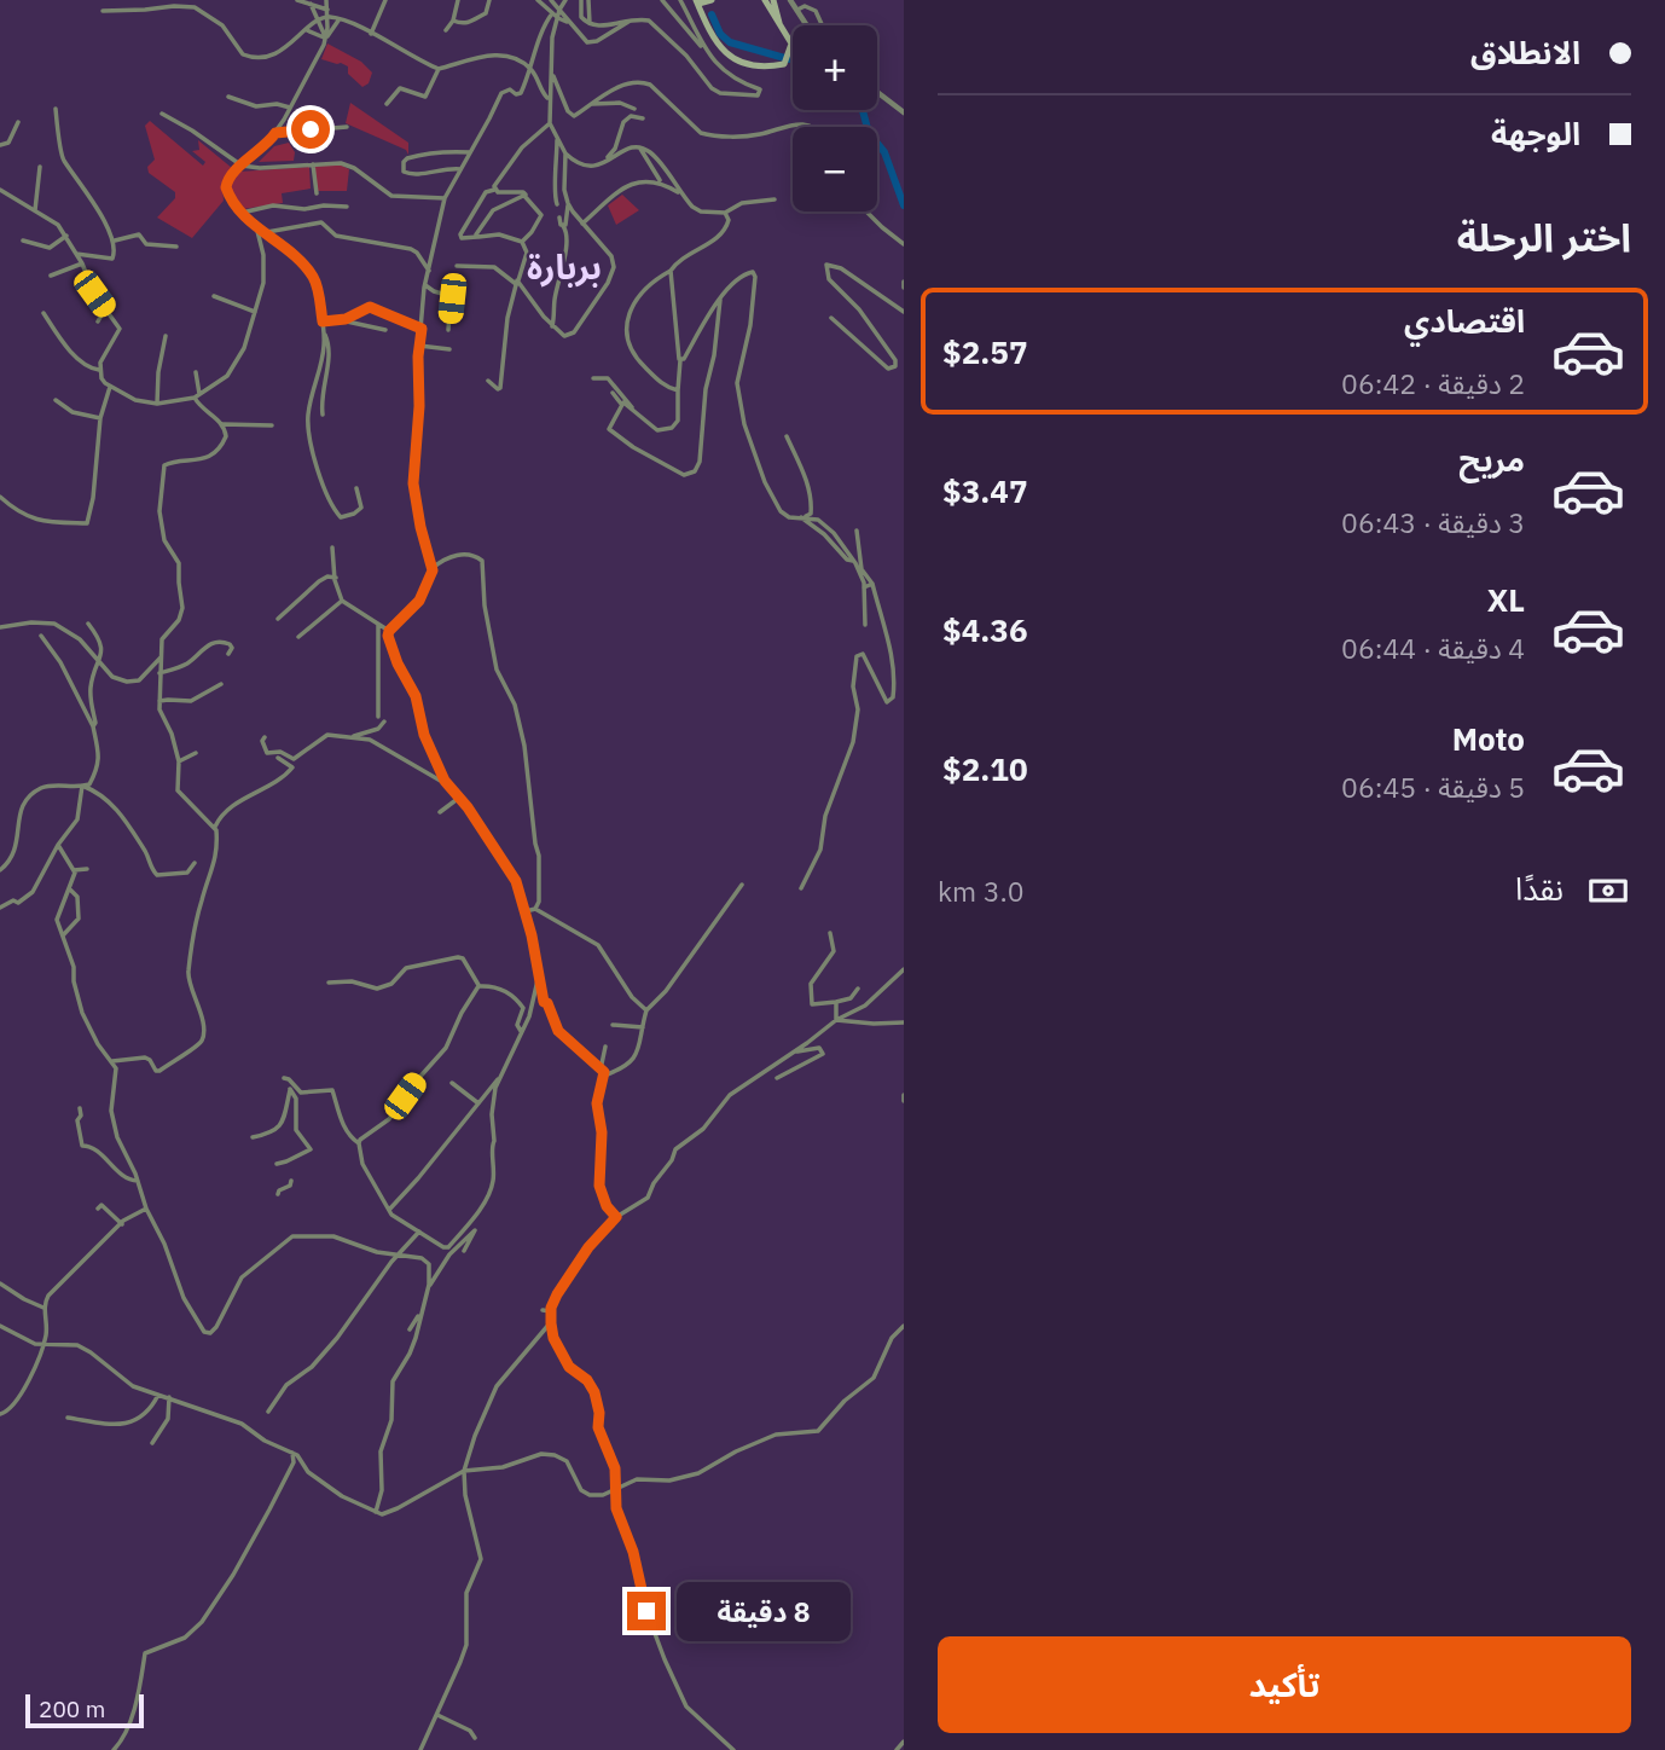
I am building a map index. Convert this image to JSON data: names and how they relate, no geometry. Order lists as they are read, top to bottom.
{
  "districts": ["بربارة"],
  "scale_bar": "200 m",
  "page": {
    "banner": ["الانطلاق", "الوجهة"],
    "map_buttons": ["+", "−"],
    "heading": "اختر الرحلة",
    "list": [
      {
        "name": "اقتصادي",
        "note": "2 دقيقة · 06:42",
        "value": "$2.57"
      },
      {
        "name": "مريح",
        "note": "3 دقيقة · 06:43",
        "value": "$3.47"
      },
      {
        "name": "XL",
        "note": "4 دقيقة · 06:44",
        "value": "$4.36"
      },
      {
        "name": "Moto",
        "note": "5 دقيقة · 06:45",
        "value": "$2.10"
      }
    ],
    "pay": ["نقدًا", "3.0 km"],
    "bubble": "8 دقيقة",
    "buttons": "تأكيد",
    "scale": "200 m"
  }
}
